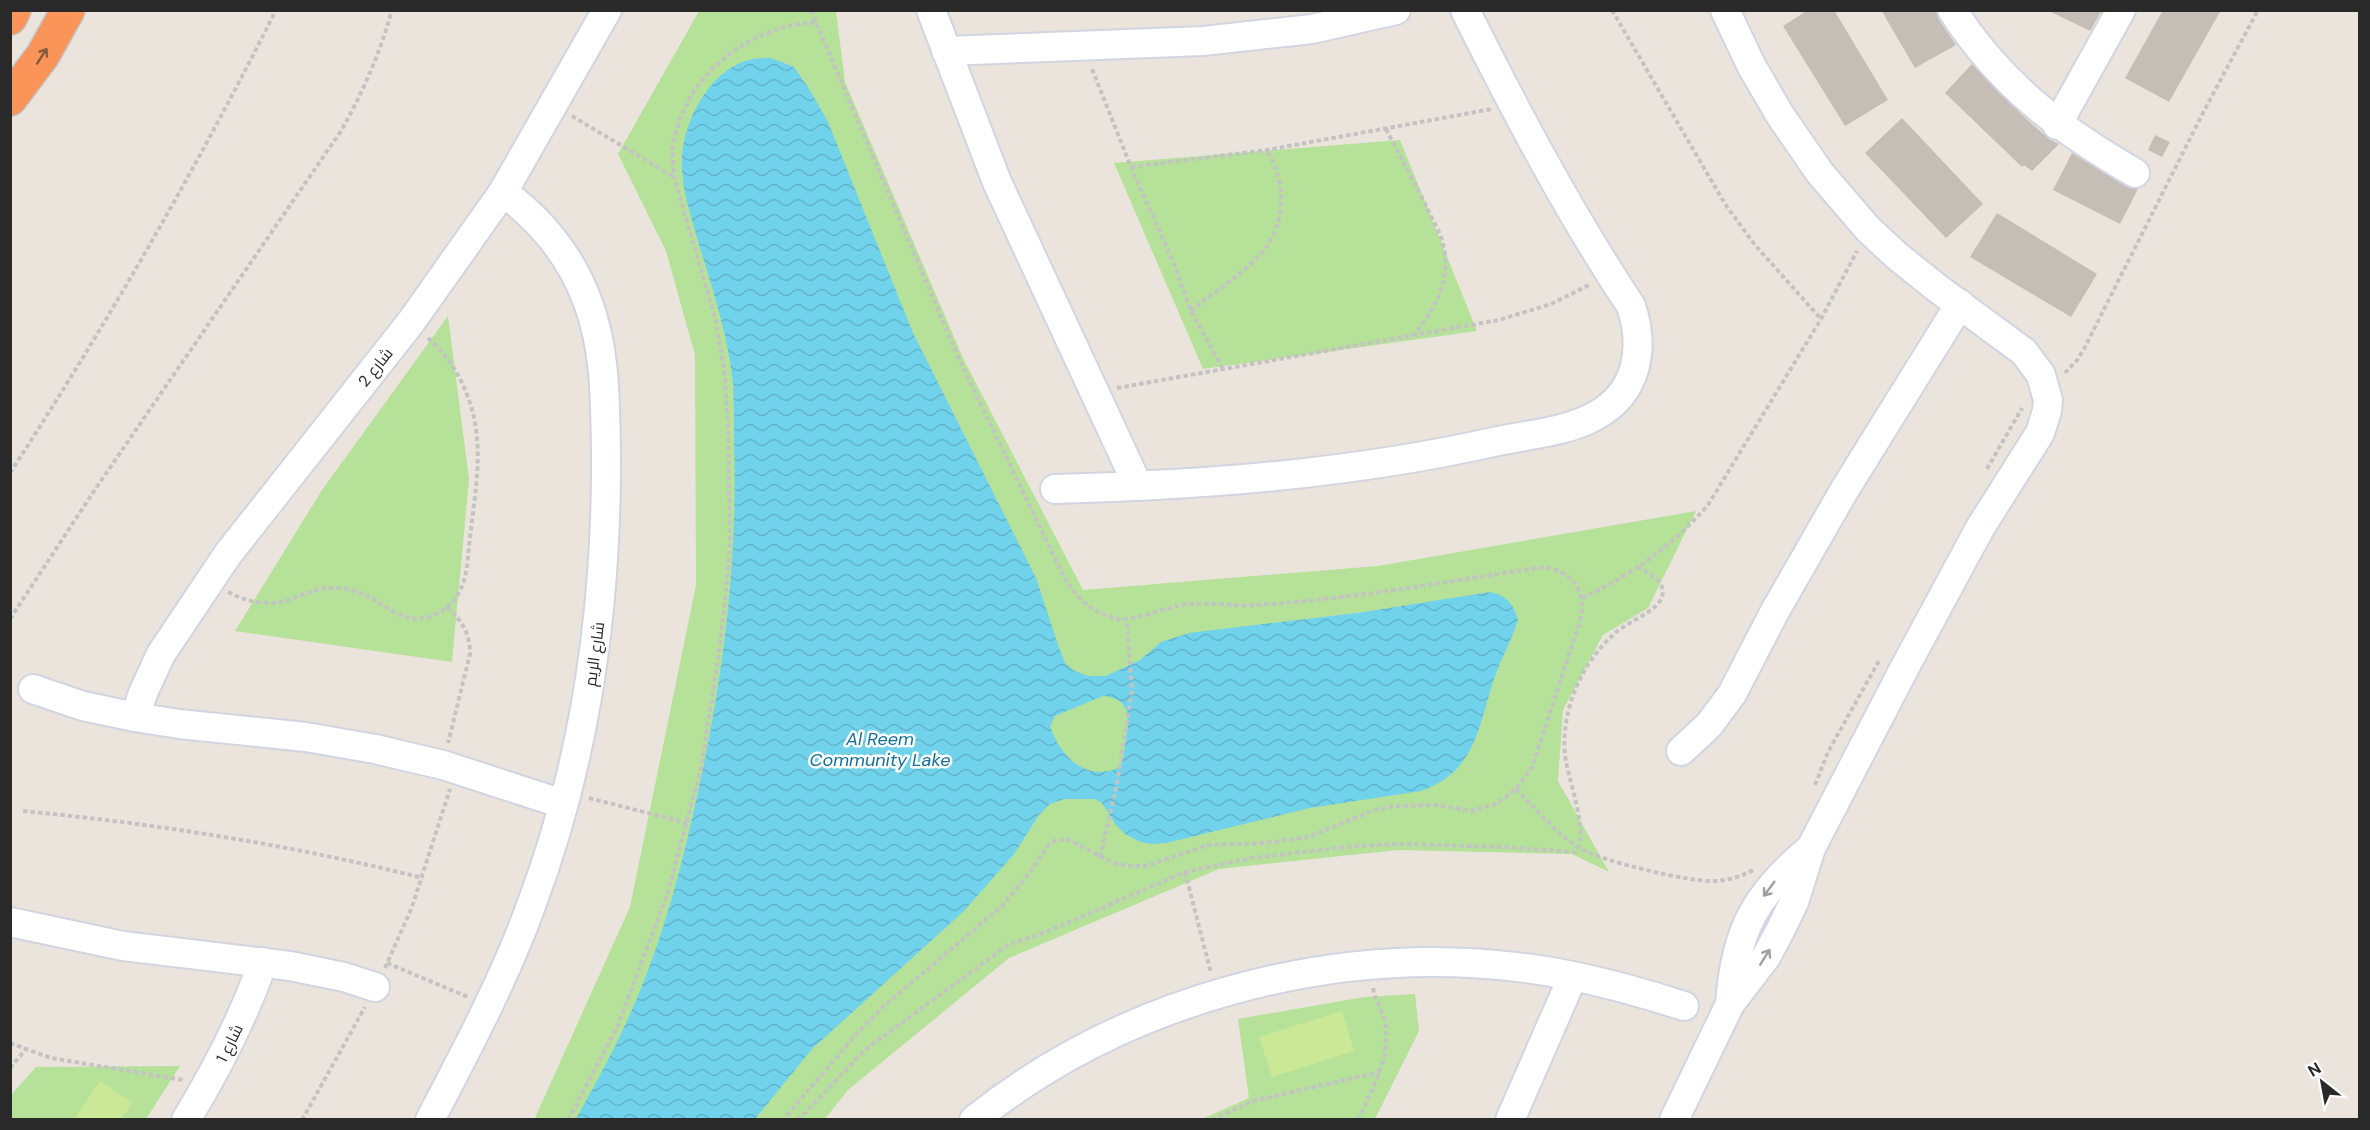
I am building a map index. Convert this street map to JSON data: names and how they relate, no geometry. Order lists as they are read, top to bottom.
{
  "streets": {
    "street": ["شارع 2", "شارع الريم", "شارع 1"]
  },
  "crossings": [
    ["شارع 2", "شارع الريم"]
  ],
  "water": ["Al Reem Community Lake"],
  "north": "top left"
}
